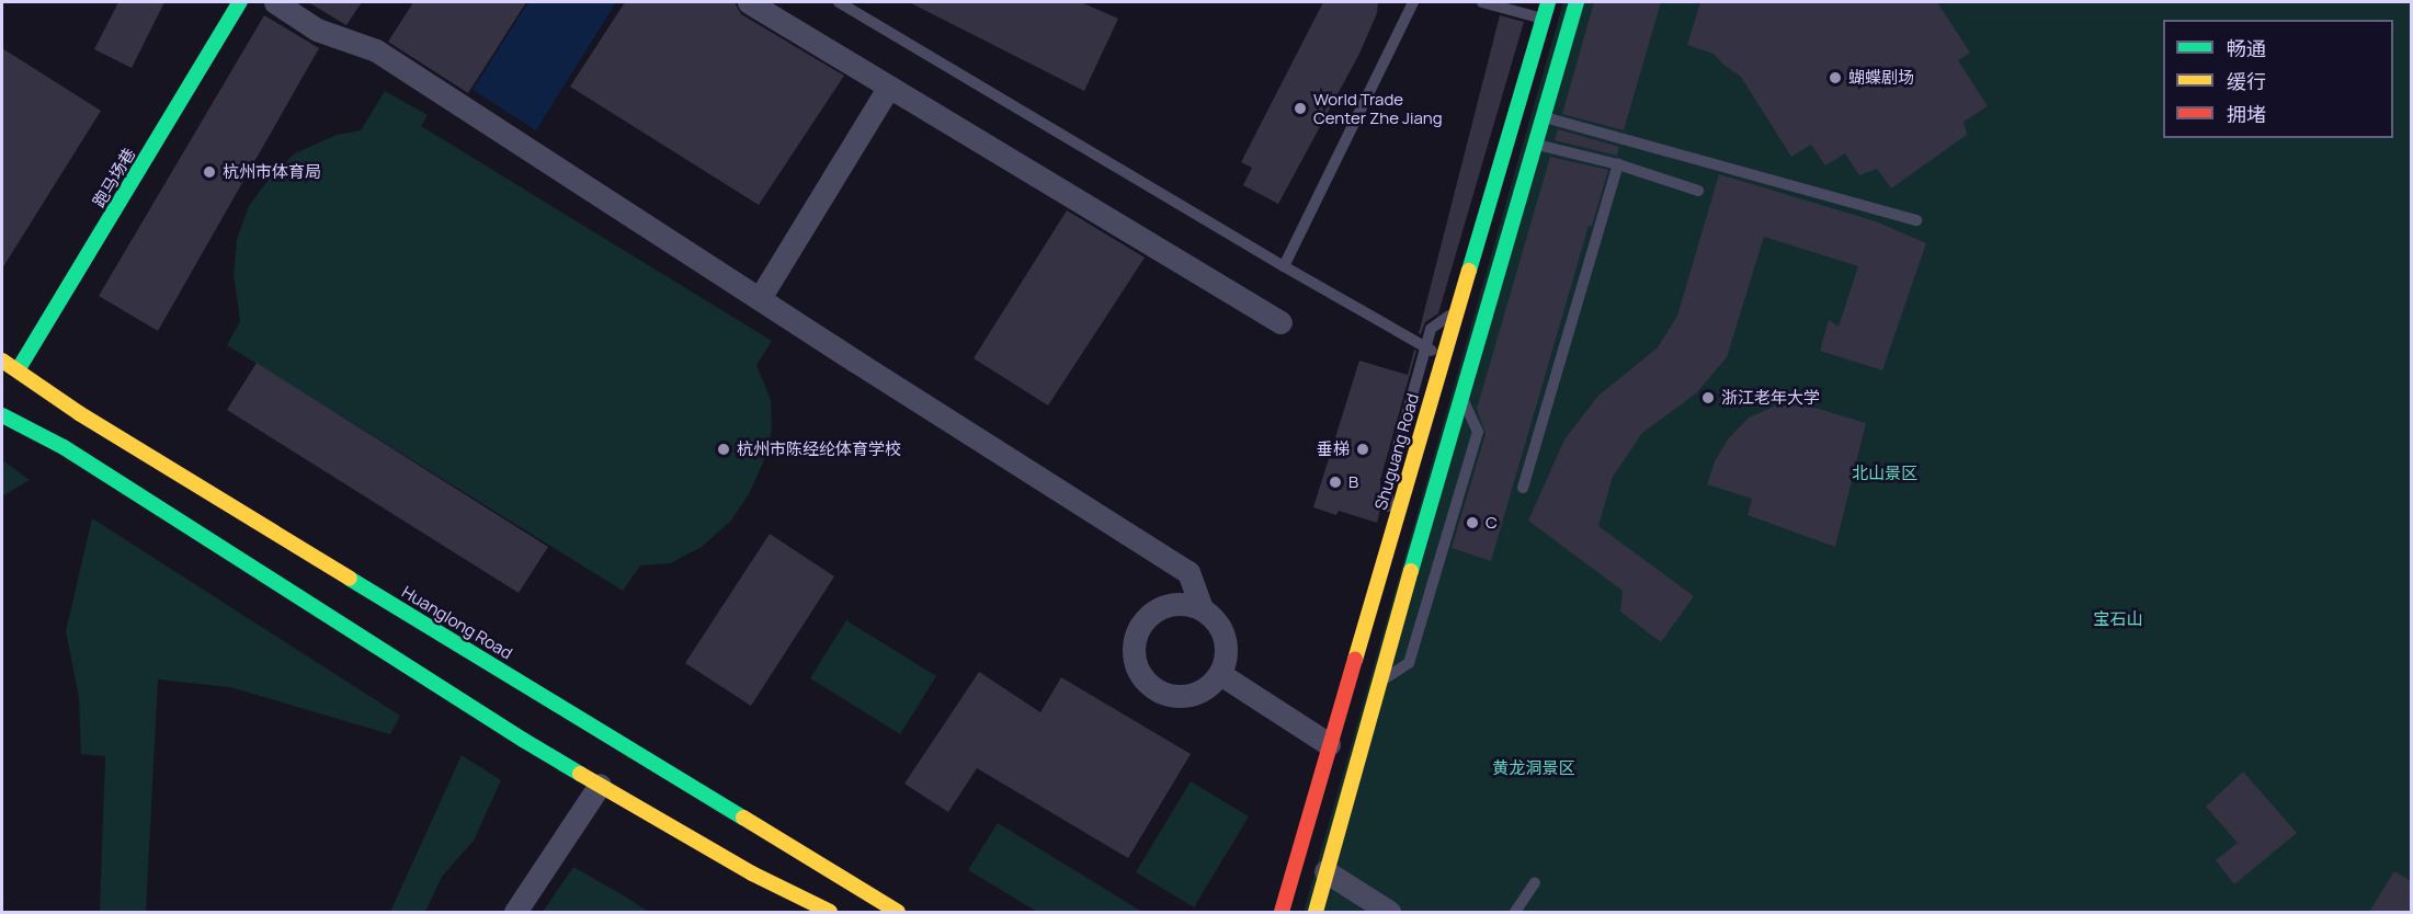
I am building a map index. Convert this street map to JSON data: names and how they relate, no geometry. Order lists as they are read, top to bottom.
{
  "streets": {
    "main road": ["跑马场巷", "Shuguang Road", "Huanglong Road"]
  },
  "crossings": [
    ["跑马场巷", "Huanglong Road"]
  ],
  "parks": ["北山景区", "宝石山", "黄龙洞景区"],
  "places": [
    "蝴蝶剧场",
    "World Trade Center Zhe Jiang",
    "杭州市体育局",
    "浙江老年大学",
    "杭州市陈经纶体育学校",
    "垂梯",
    "B",
    "C"
  ],
  "legend": ["畅通", "缓行", "拥堵"]
}
